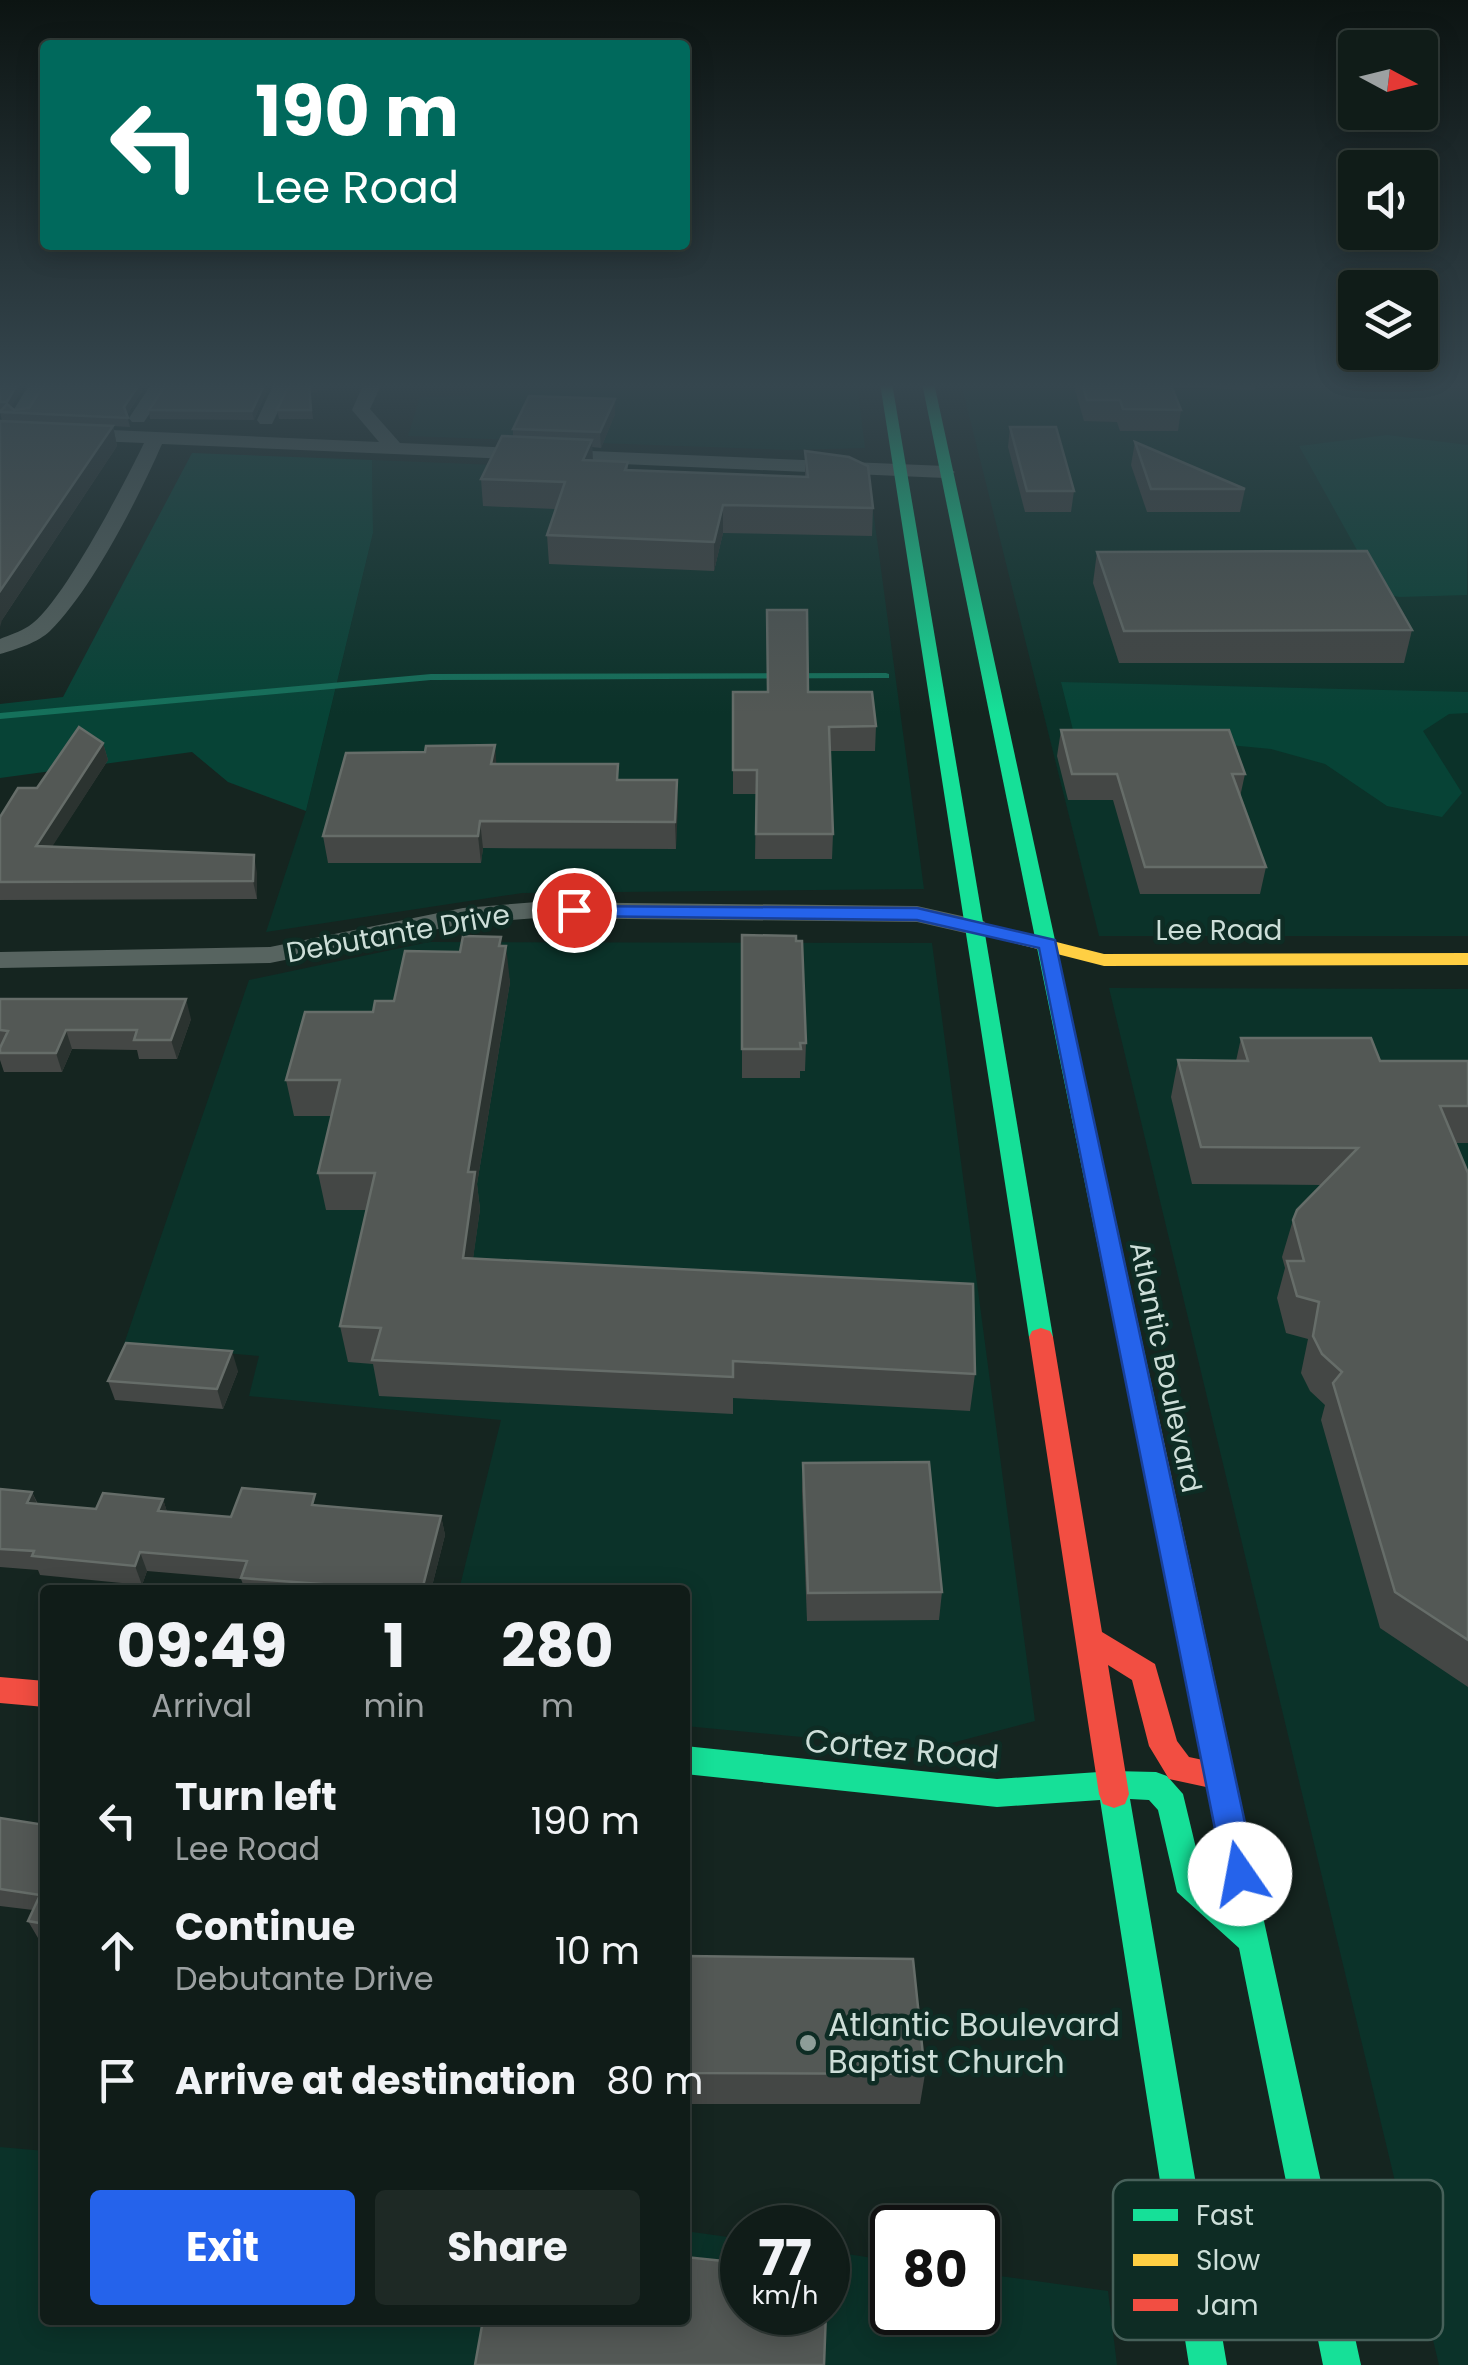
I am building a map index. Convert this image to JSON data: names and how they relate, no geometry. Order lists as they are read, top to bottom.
{
  "streets": {
    "main road": ["Lee Road", "Atlantic Boulevard", "Cortez Road"],
    "street": ["Debutante Drive"]
  },
  "crossings": [
    ["Lee Road", "Debutante Drive"],
    ["Lee Road", "Atlantic Boulevard"],
    ["Atlantic Boulevard", "Cortez Road"]
  ],
  "places": ["Atlantic Boulevard Baptist Church"],
  "legend": ["Fast", "Slow", "Jam"],
  "north": "right",
  "page": {
    "turn": ["190 m", "Lee Road"],
    "eta": [
      "09:49",
      "Arrival",
      "1",
      "min",
      "280",
      "m"
    ],
    "list": [
      {
        "name": "Turn left",
        "note": "Lee Road",
        "value": "190 m"
      },
      {
        "name": "Continue",
        "note": "Debutante Drive",
        "value": "10 m"
      },
      {
        "name": "Arrive at destination",
        "value": "80 m"
      }
    ],
    "buttons": ["Exit", "Share"],
    "speed": "77 km/h",
    "limit": "80"
  }
}
